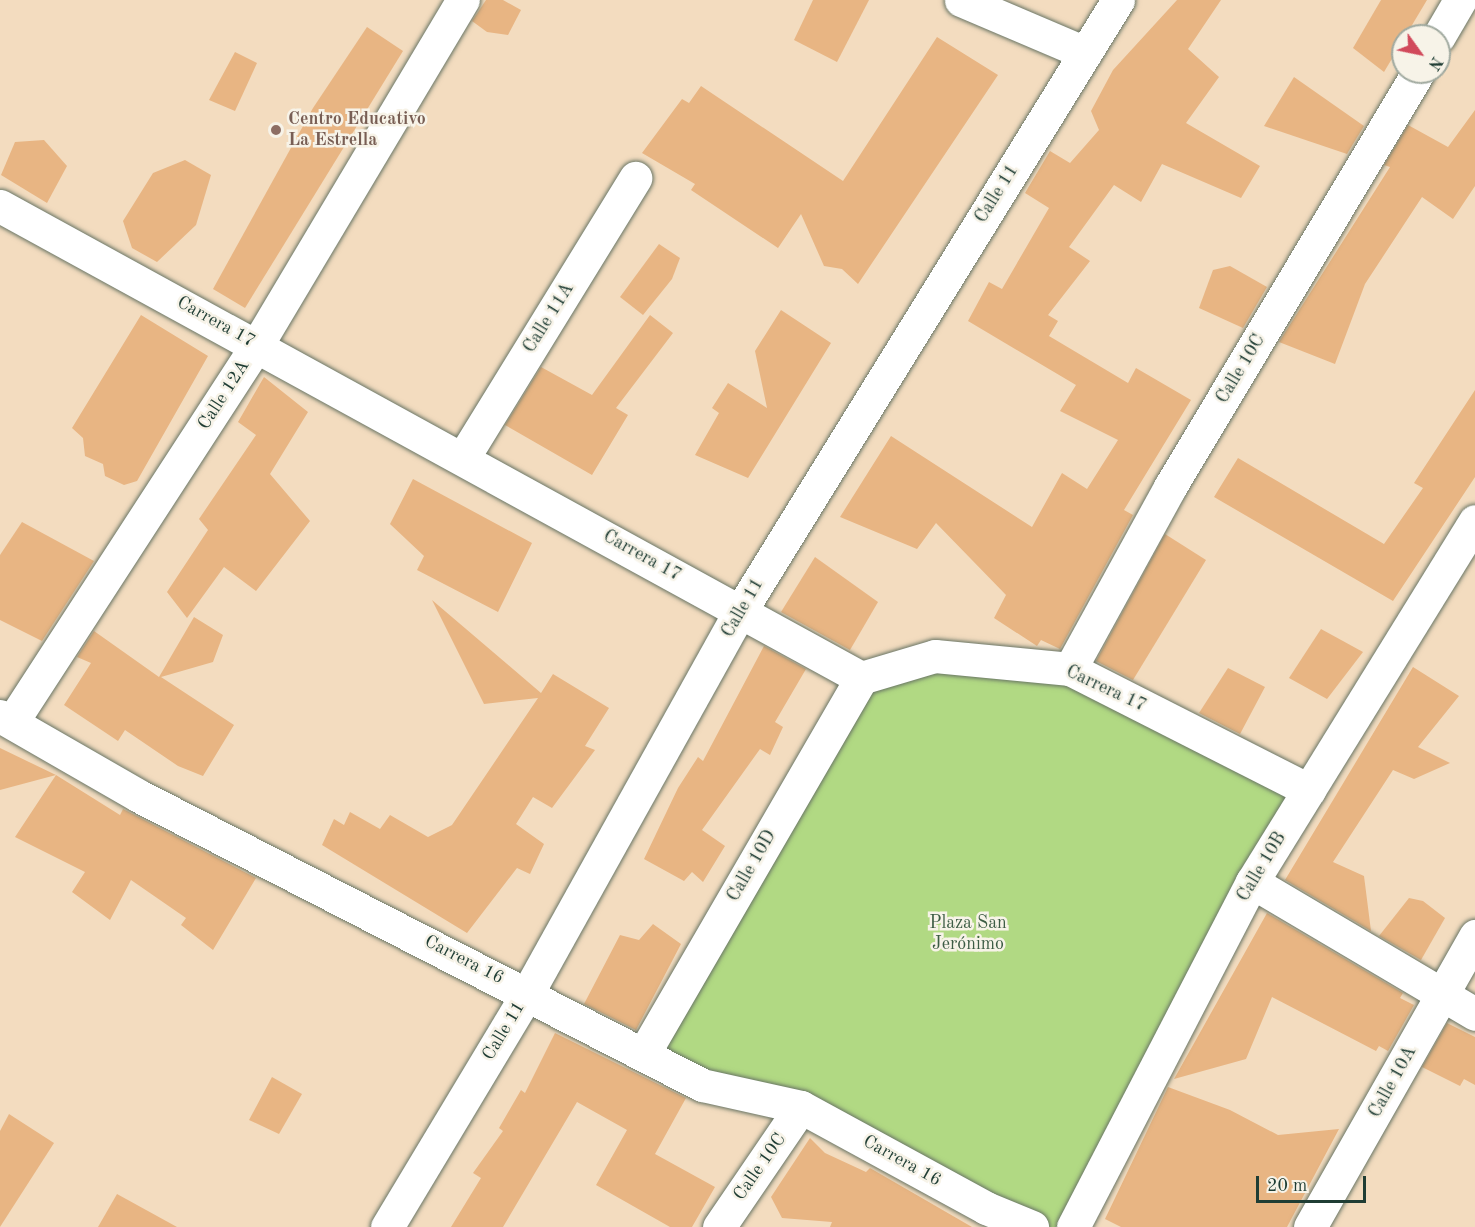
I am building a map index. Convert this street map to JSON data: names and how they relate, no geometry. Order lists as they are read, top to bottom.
{
  "streets": {
    "street": [
      "Calle 11",
      "Calle 11A",
      "Carrera 17",
      "Calle 10C",
      "Calle 12A",
      "Calle 10D",
      "Calle 10B",
      "Carrera 16",
      "Calle 10A"
    ]
  },
  "crossings": [
    ["Calle 11", "Carrera 17"],
    ["Calle 11", "Carrera 16"],
    ["Calle 11A", "Carrera 17"],
    ["Carrera 17", "Calle 10C"],
    ["Carrera 17", "Calle 12A"],
    ["Carrera 17", "Calle 10D"],
    ["Carrera 17", "Calle 10B"],
    ["Calle 10C", "Carrera 16"],
    ["Calle 12A", "Carrera 16"],
    ["Calle 10D", "Carrera 16"]
  ],
  "parks": ["Plaza San Jerónimo"],
  "places": ["Centro Educativo La Estrella"],
  "scale_bar": "20 m",
  "north": "bottom right"
}
